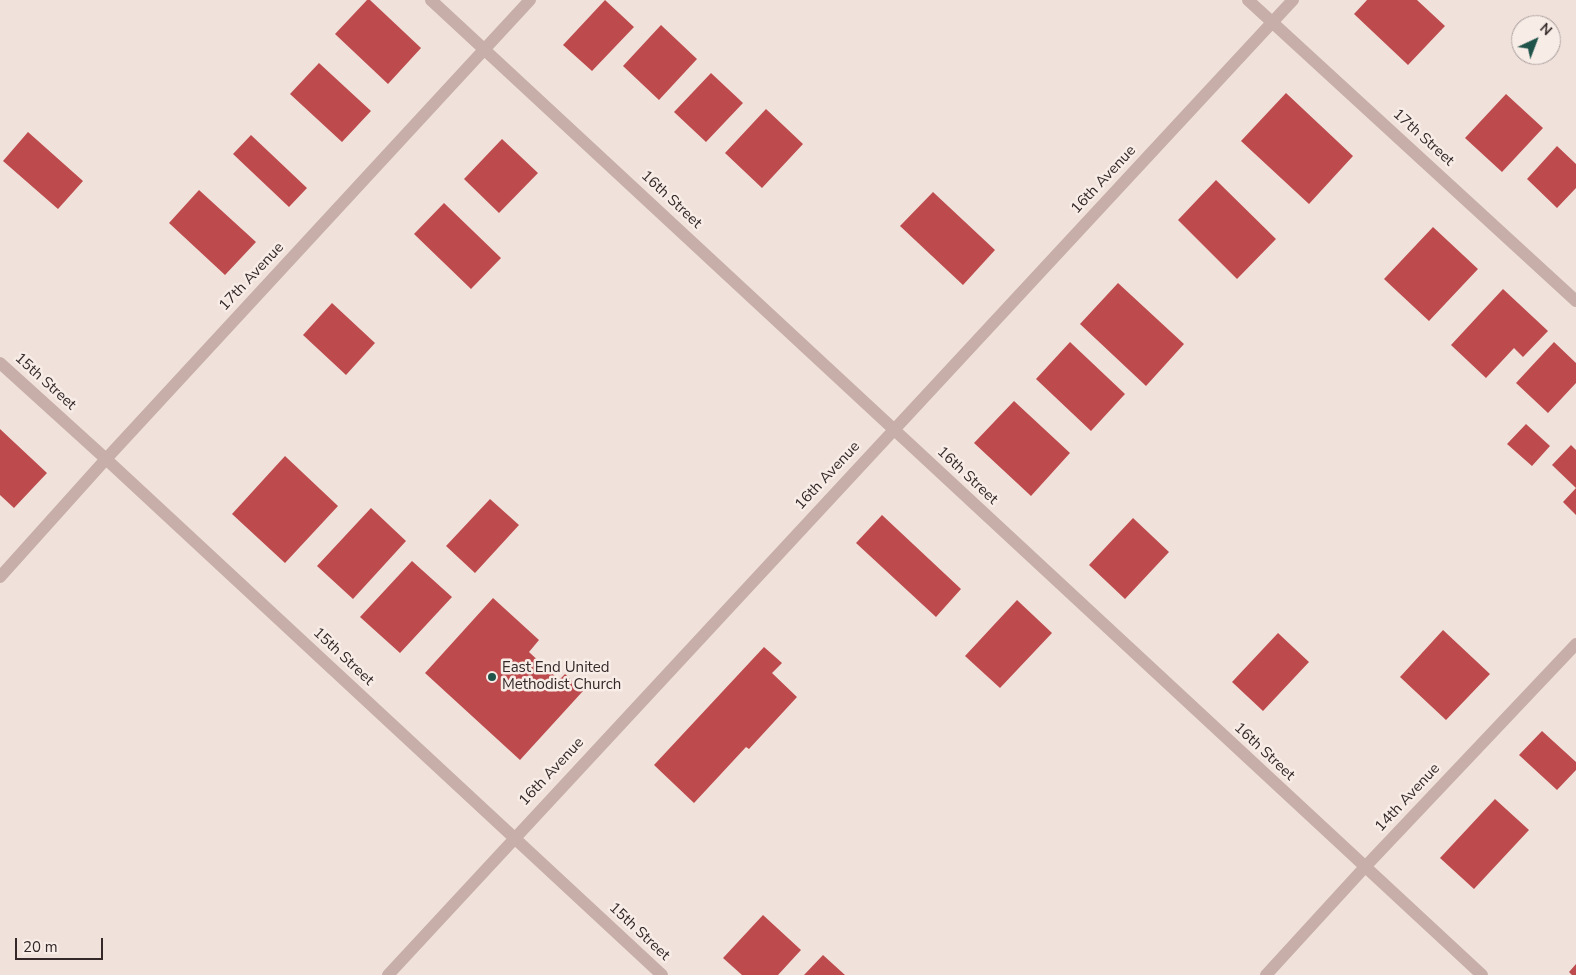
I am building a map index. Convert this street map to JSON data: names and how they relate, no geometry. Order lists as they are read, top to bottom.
{
  "streets": {
    "street": [
      "17th Street",
      "16th Avenue",
      "16th Street",
      "17th Avenue",
      "15th Street",
      "14th Avenue"
    ]
  },
  "crossings": [
    ["17th Street", "16th Avenue"],
    ["16th Avenue", "16th Street"],
    ["16th Avenue", "15th Street"],
    ["16th Street", "17th Avenue"],
    ["16th Street", "14th Avenue"],
    ["17th Avenue", "15th Street"]
  ],
  "places": ["East End United Methodist Church"],
  "scale_bar": "20 m",
  "north": "top right"
}
